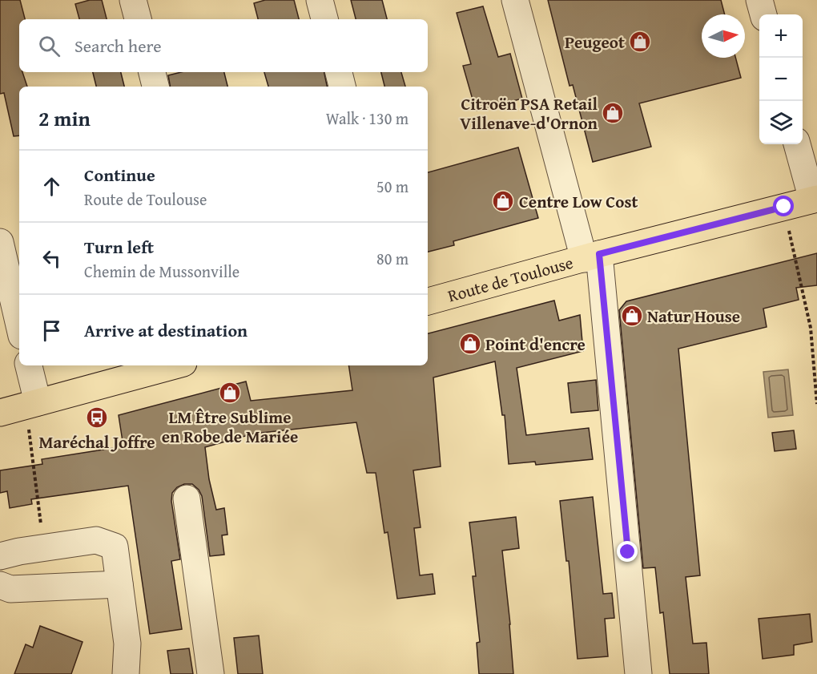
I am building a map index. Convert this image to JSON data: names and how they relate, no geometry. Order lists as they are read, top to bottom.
{
  "streets": {
    "main road": ["Route de Toulouse"]
  },
  "places": {
    "shop": [
      "Peugeot",
      "Citroën PSA Retail Villenave-d'Ornon",
      "Centre Low Cost",
      "Natur House",
      "Point d'encre",
      "LM Être Sublime en Robe de Mariée"
    ],
    "bus stop": ["Maréchal Joffre"]
  },
  "north": "right",
  "page": {
    "map_buttons": ["+", "−"],
    "search": "Search here",
    "heading": ["2 min", "Walk · 130 m"],
    "list": [
      ["Continue", "Route de Toulouse", "50 m"],
      ["Turn left", "Chemin de Mussonville", "80 m"],
      "Arrive at destination"
    ]
  }
}
